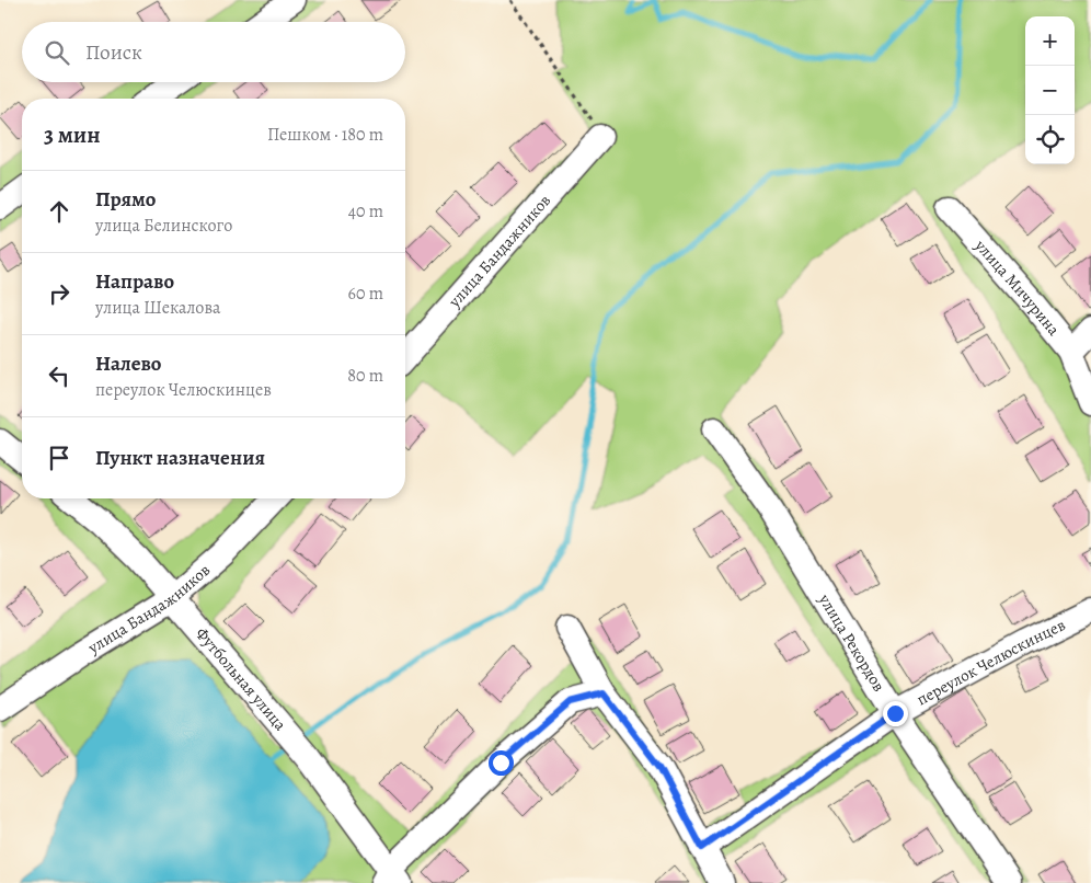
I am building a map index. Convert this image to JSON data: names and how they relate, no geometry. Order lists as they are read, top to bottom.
{
  "streets": {
    "street": [
      "улица Бандажников",
      "улица Мичурина",
      "улица Рекордов",
      "переулок Челюскинцев",
      "Футбольная улица"
    ]
  },
  "crossings": [
    ["улица Бандажников", "Футбольная улица"],
    ["улица Рекордов", "переулок Челюскинцев"]
  ],
  "page": {
    "map_buttons": ["+", "−"],
    "search": "Поиск",
    "heading": ["3 мин", "Пешком · 180 m"],
    "list": [
      ["Прямо", "улица Белинского", "40 m"],
      ["Направо", "улица Шекалова", "60 m"],
      ["Налево", "переулок Челюскинцев", "80 m"],
      "Пункт назначения"
    ]
  }
}
